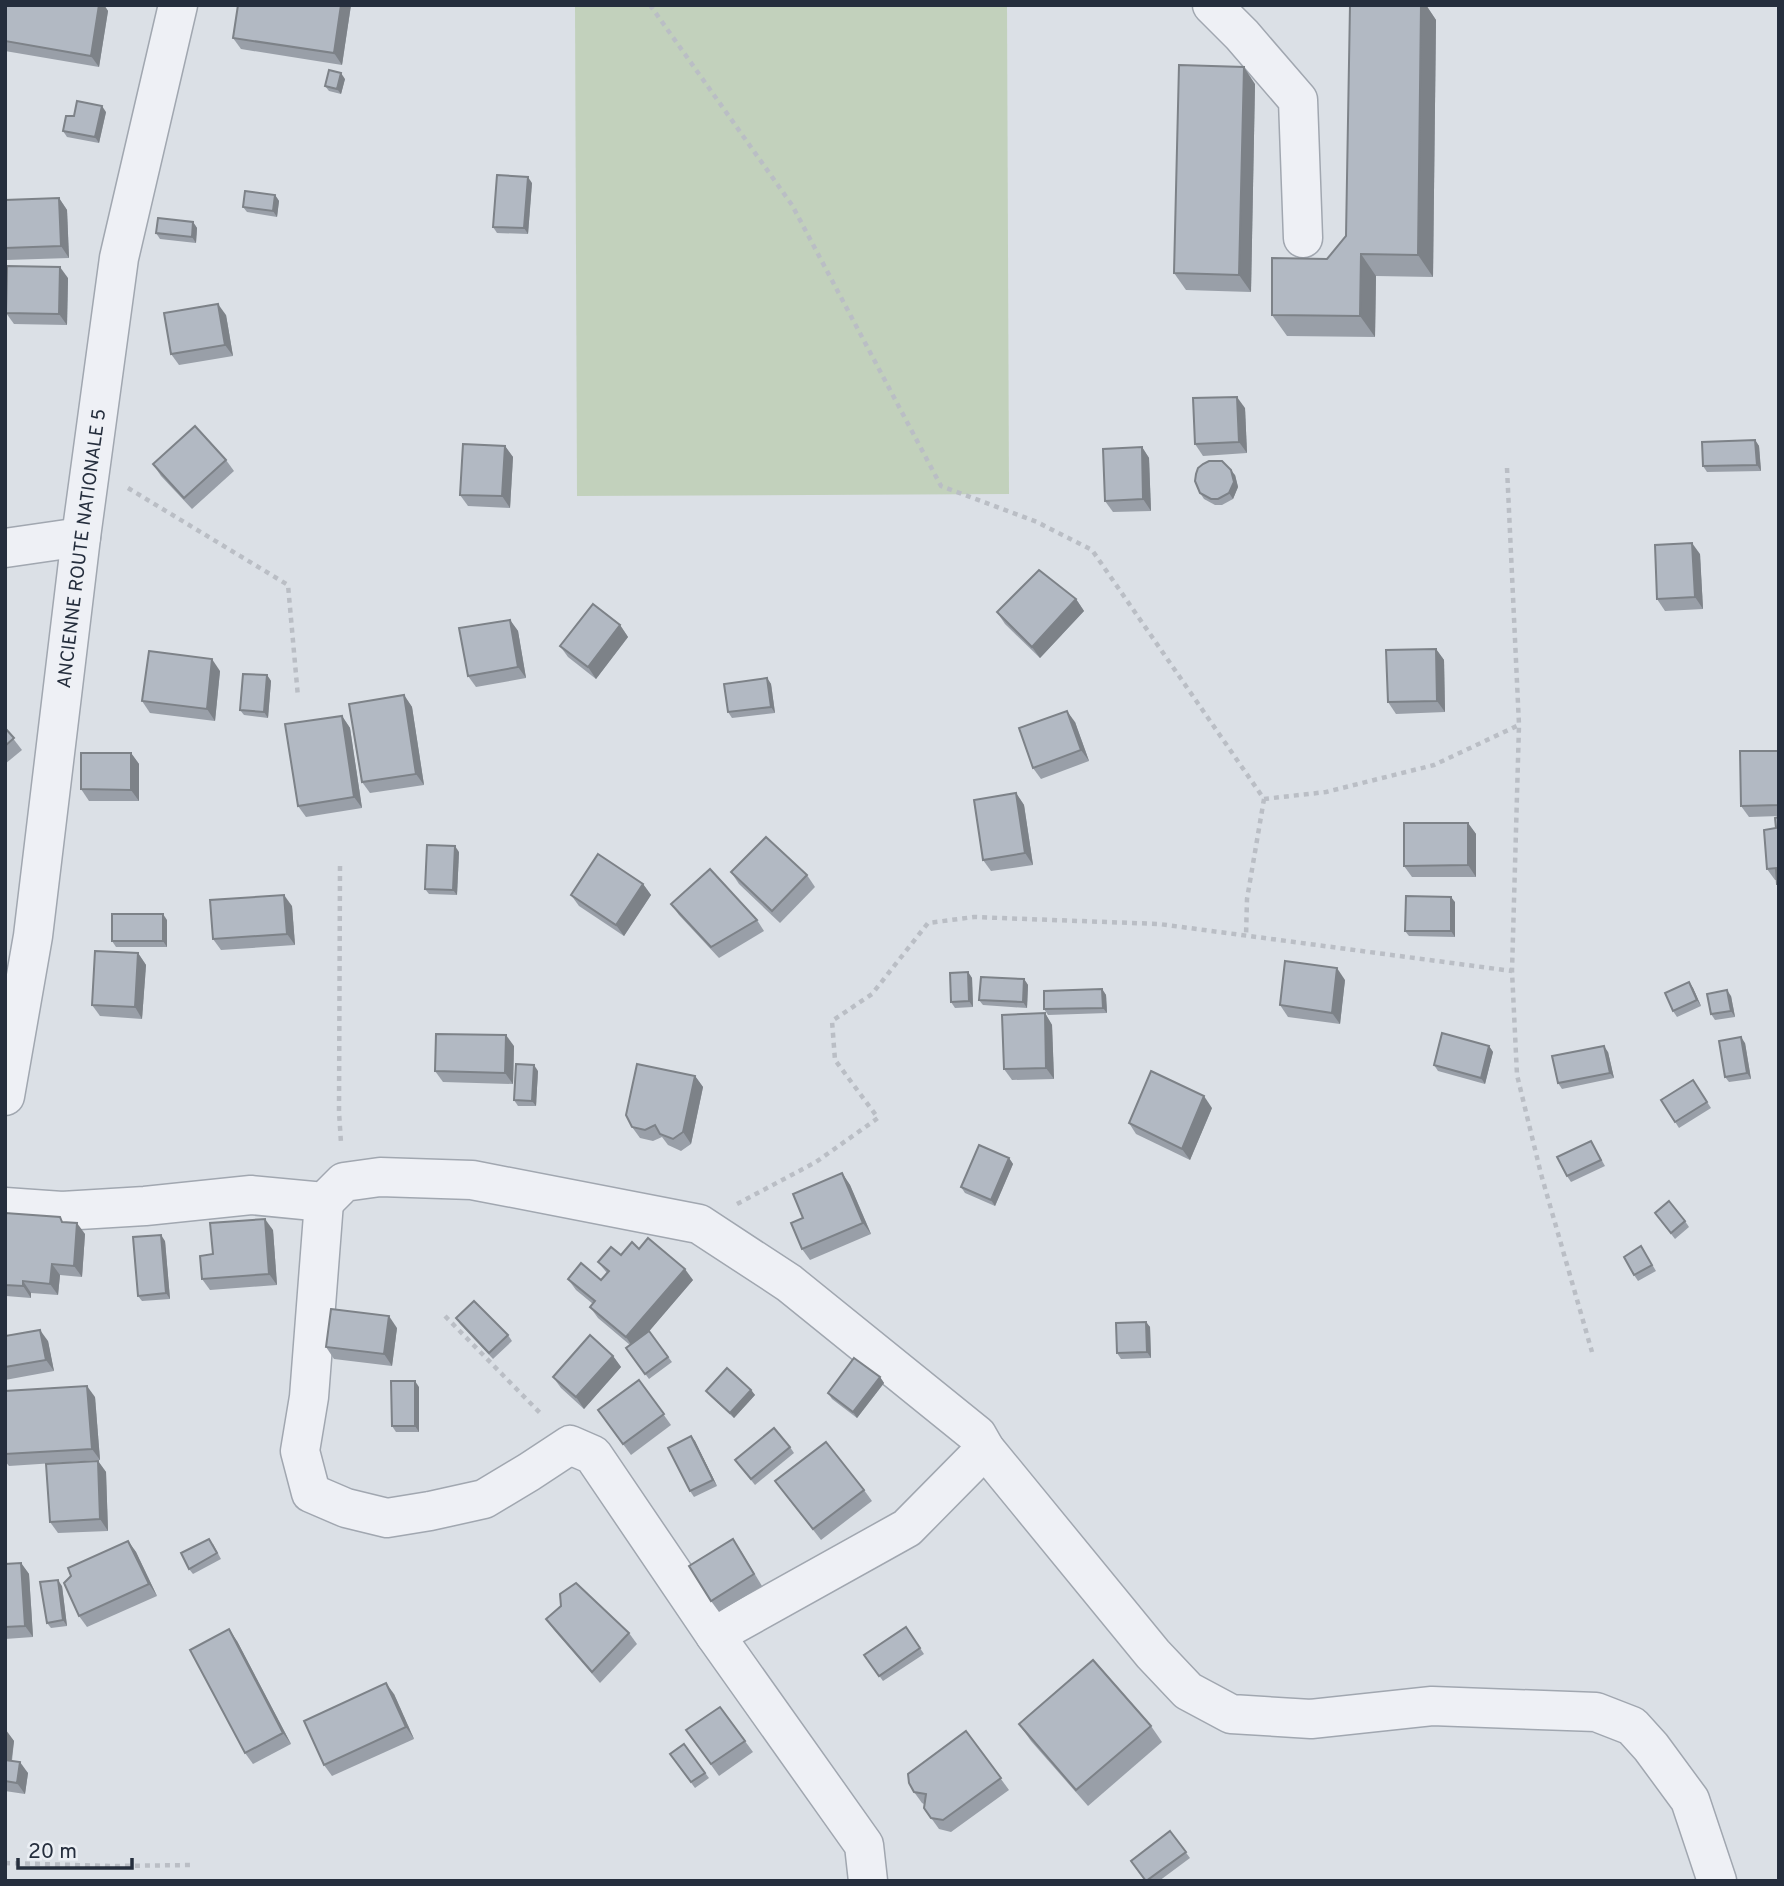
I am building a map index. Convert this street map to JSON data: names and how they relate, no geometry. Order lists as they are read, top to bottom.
{
  "streets": {
    "street": ["ANCIENNE ROUTE NATIONALE 5"]
  },
  "scale_bar": "20 m"
}
